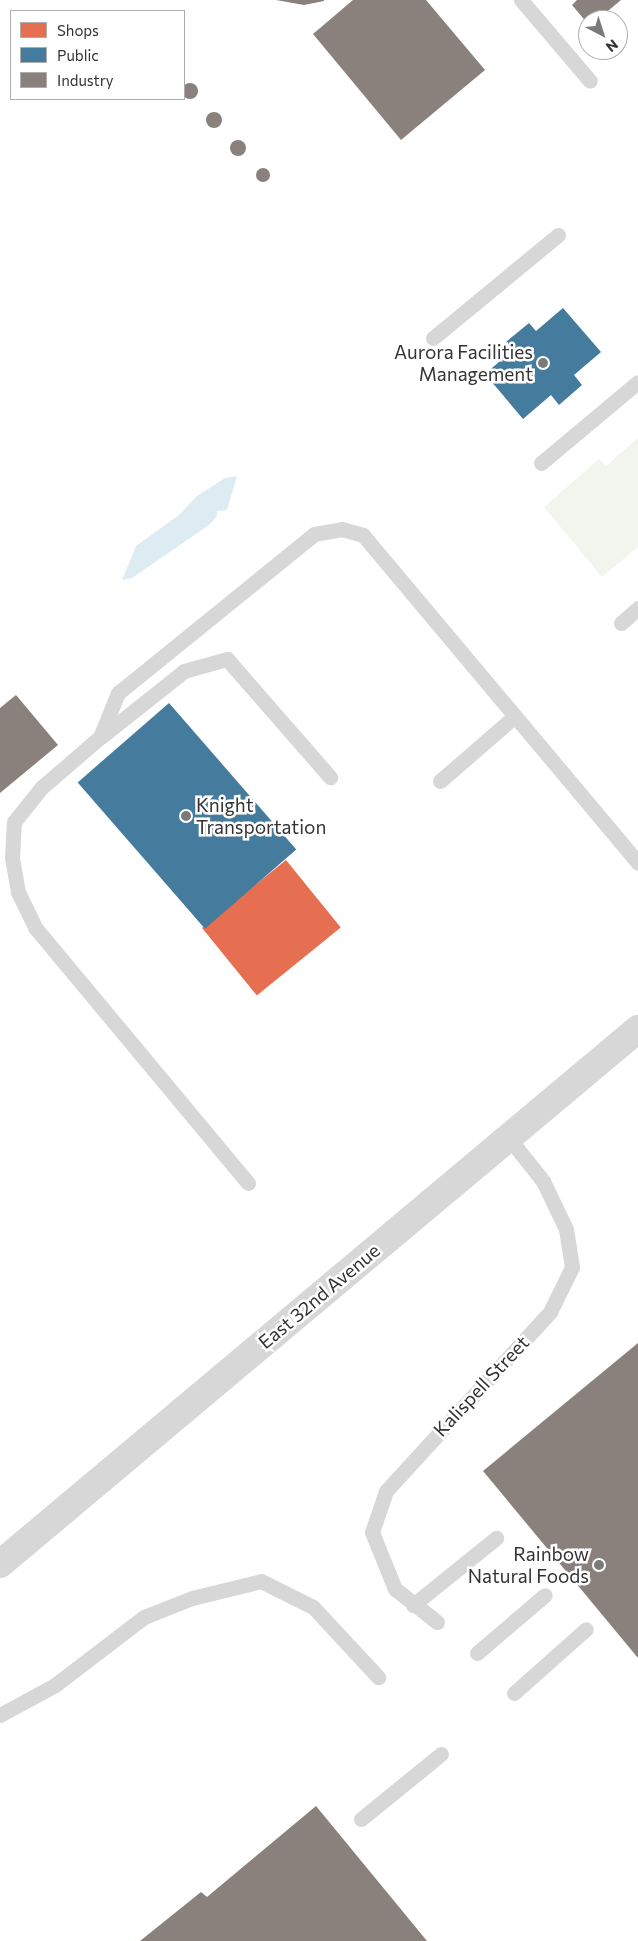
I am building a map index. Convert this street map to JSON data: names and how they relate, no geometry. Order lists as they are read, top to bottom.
{
  "streets": {
    "street": ["East 32nd Avenue"],
    "lane": ["Kalispell Street"]
  },
  "crossings": [
    ["East 32nd Avenue", "Kalispell Street"]
  ],
  "places": ["Aurora Facilities Management", "Knight Transportation", "Rainbow Natural Foods"],
  "legend": ["Shops", "Public", "Industry"],
  "north": "bottom right"
}
